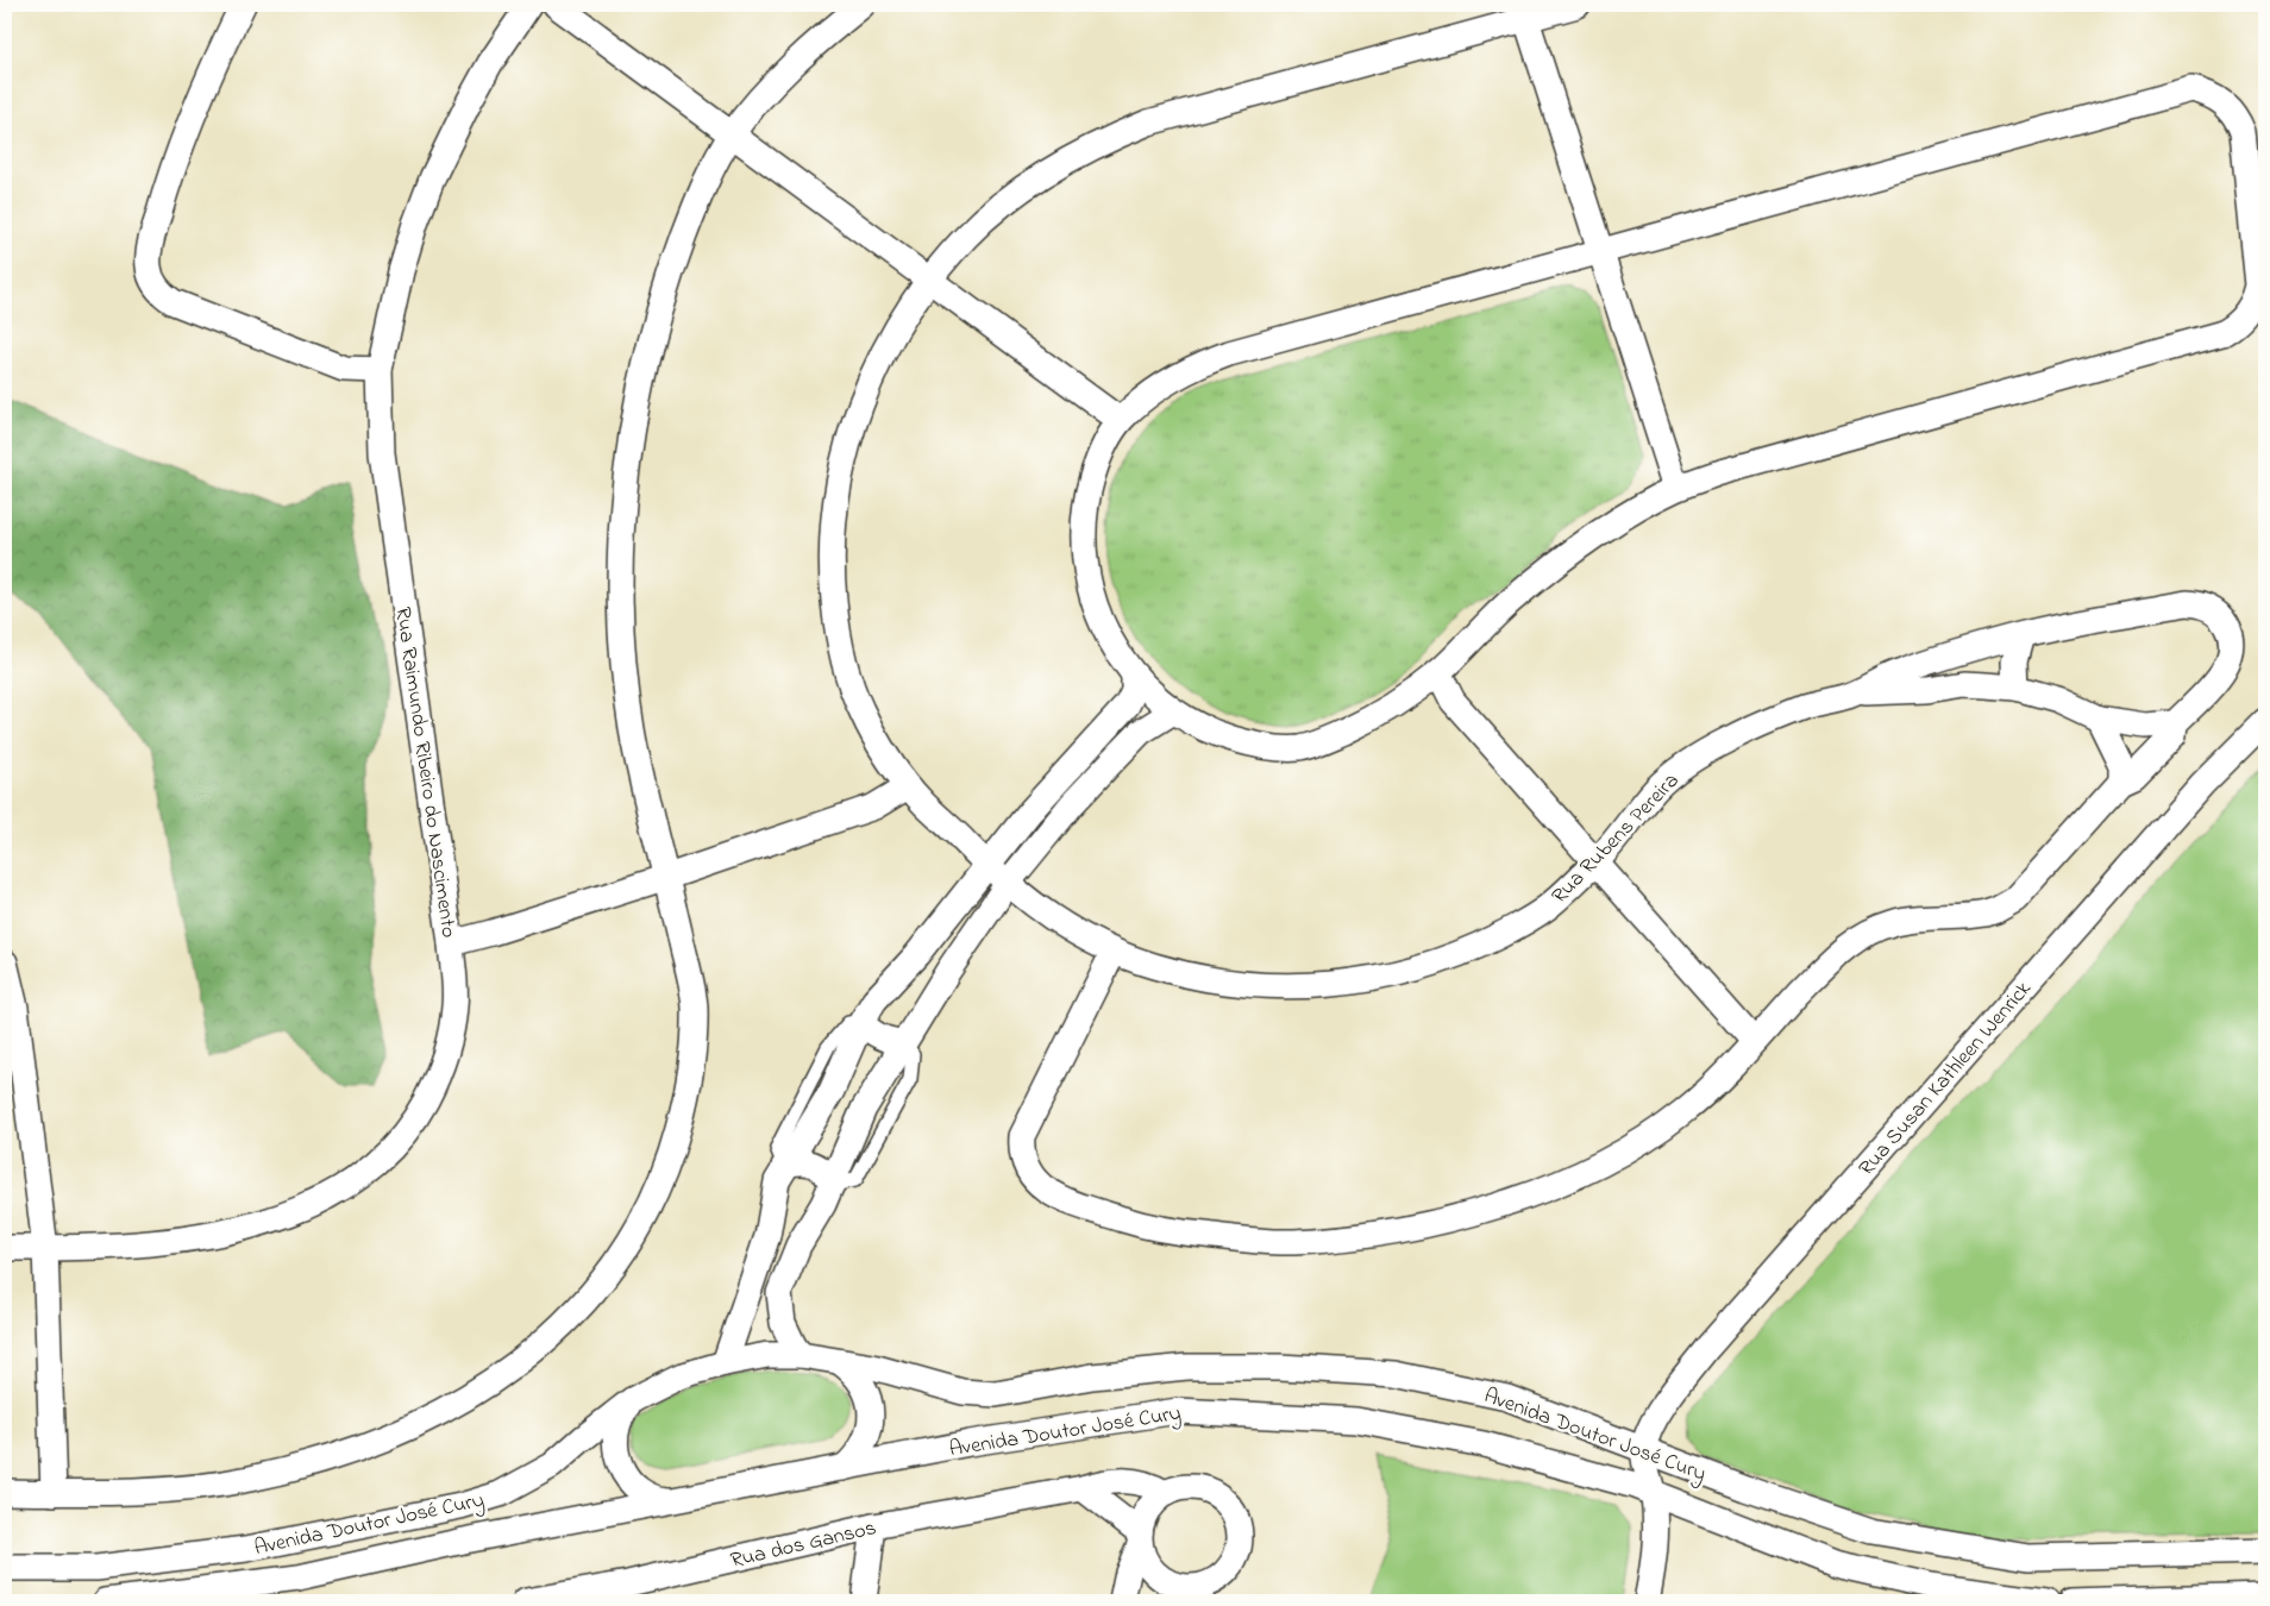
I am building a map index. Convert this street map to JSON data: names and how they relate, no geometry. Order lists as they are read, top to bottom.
{
  "streets": {
    "street": [
      "Rua Raimundo Ribeiro do Nascimento",
      "Rua Rubens Pereira",
      "Rua Susan Kathleen Wenrick",
      "Avenida Doutor José Cury",
      "Rua dos Gansos"
    ]
  },
  "crossings": [
    ["Rua Susan Kathleen Wenrick", "Avenida Doutor José Cury"]
  ]
}
